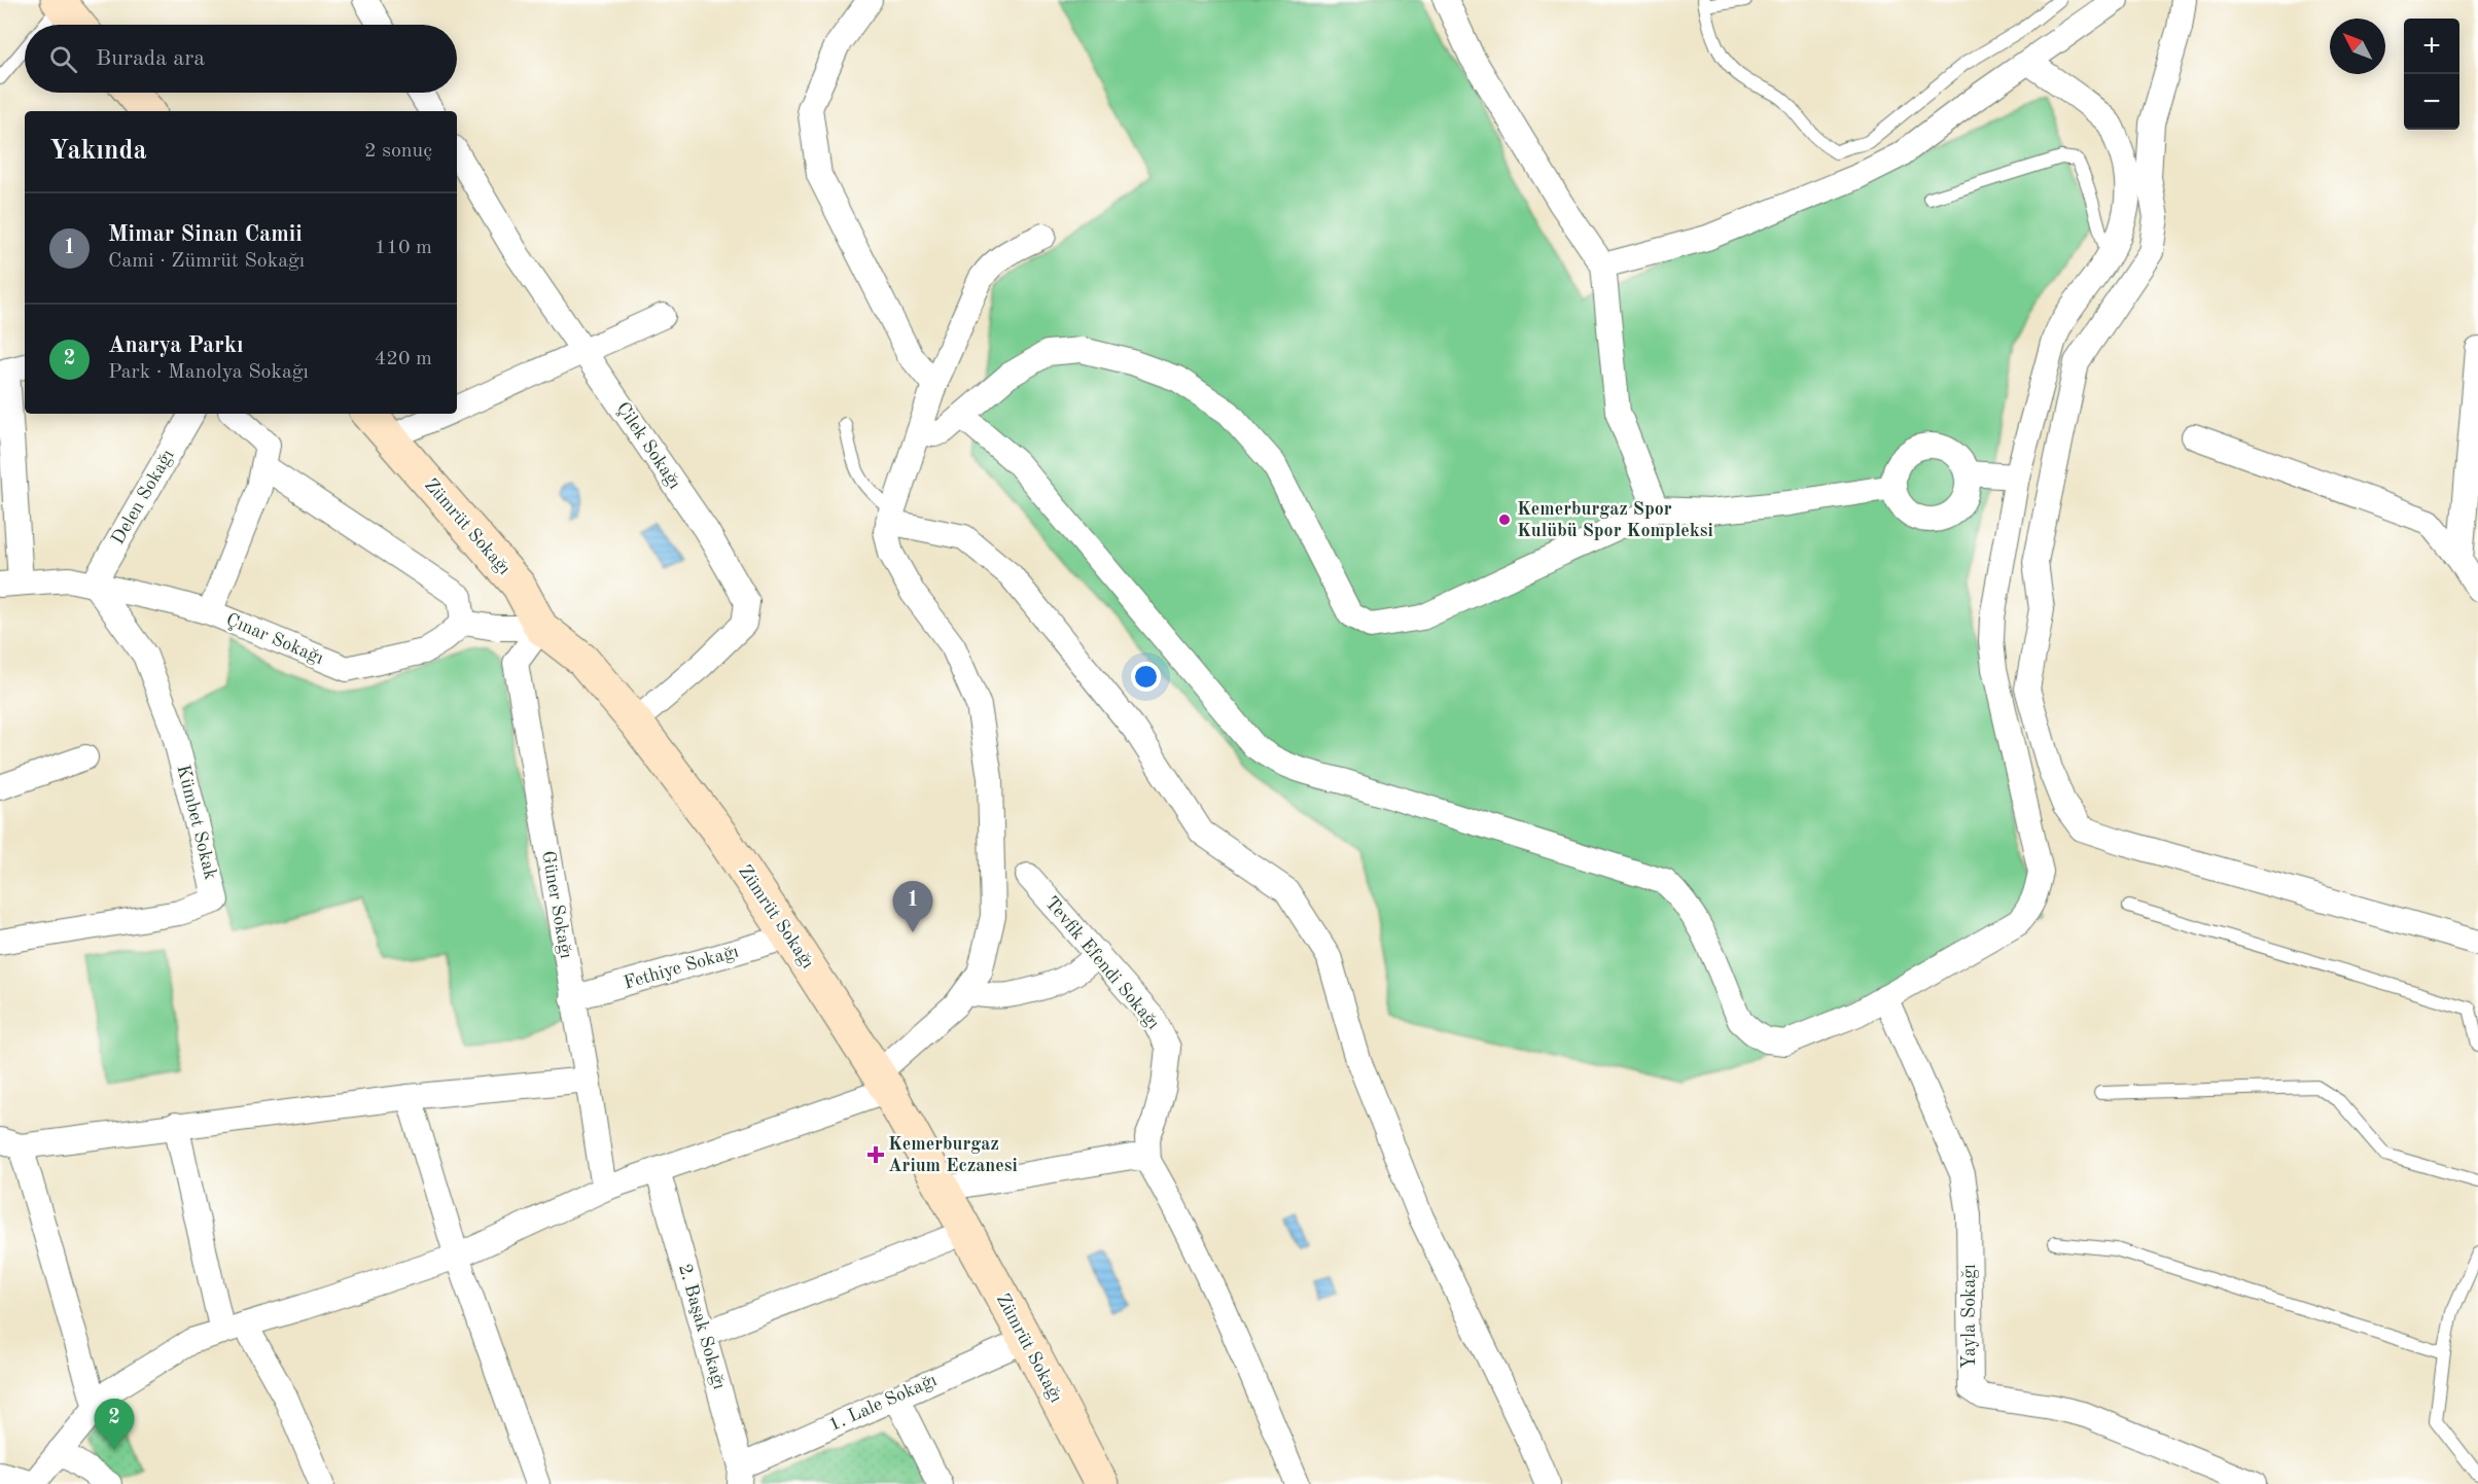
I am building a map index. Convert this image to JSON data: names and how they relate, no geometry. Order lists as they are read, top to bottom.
{
  "streets": {
    "street": [
      "Çilek Sokağı",
      "Delen Sokağı",
      "Zümrüt Sokağı",
      "Çınar Sokağı",
      "Kümbet Sokak",
      "Güner Sokağı",
      "Tevfik Efendi Sokağı",
      "Fethiye Sokağı",
      "Yayla Sokağı",
      "2. Başak Sokağı",
      "1. Lale Sokağı"
    ]
  },
  "crossings": [
    ["Çilek Sokağı", "Zümrüt Sokağı"],
    ["Delen Sokağı", "Çınar Sokağı"],
    ["Delen Sokağı", "Kümbet Sokak"],
    ["Zümrüt Sokağı", "Fethiye Sokağı"],
    ["Zümrüt Sokağı", "1. Lale Sokağı"],
    ["Çınar Sokağı", "Kümbet Sokak"],
    ["Güner Sokağı", "Fethiye Sokağı"],
    ["2. Başak Sokağı", "1. Lale Sokağı"]
  ],
  "places": {
    "other": ["Kemerburgaz Spor Kulübü Spor Kompleksi"],
    "health": ["Kemerburgaz Arium Eczanesi"]
  },
  "north": "top left",
  "page": {
    "map_buttons": ["+", "−"],
    "search": "Burada ara",
    "heading": ["Yakında", "2 sonuç"],
    "list": [
      {
        "mark": "1",
        "name": "Mimar Sinan Camii",
        "note": "Cami · Zümrüt Sokağı",
        "value": "110 m"
      },
      {
        "mark": "2",
        "name": "Anarya Parkı",
        "note": "Park · Manolya Sokağı",
        "value": "420 m"
      }
    ],
    "pins": ["1", "2"]
  }
}
